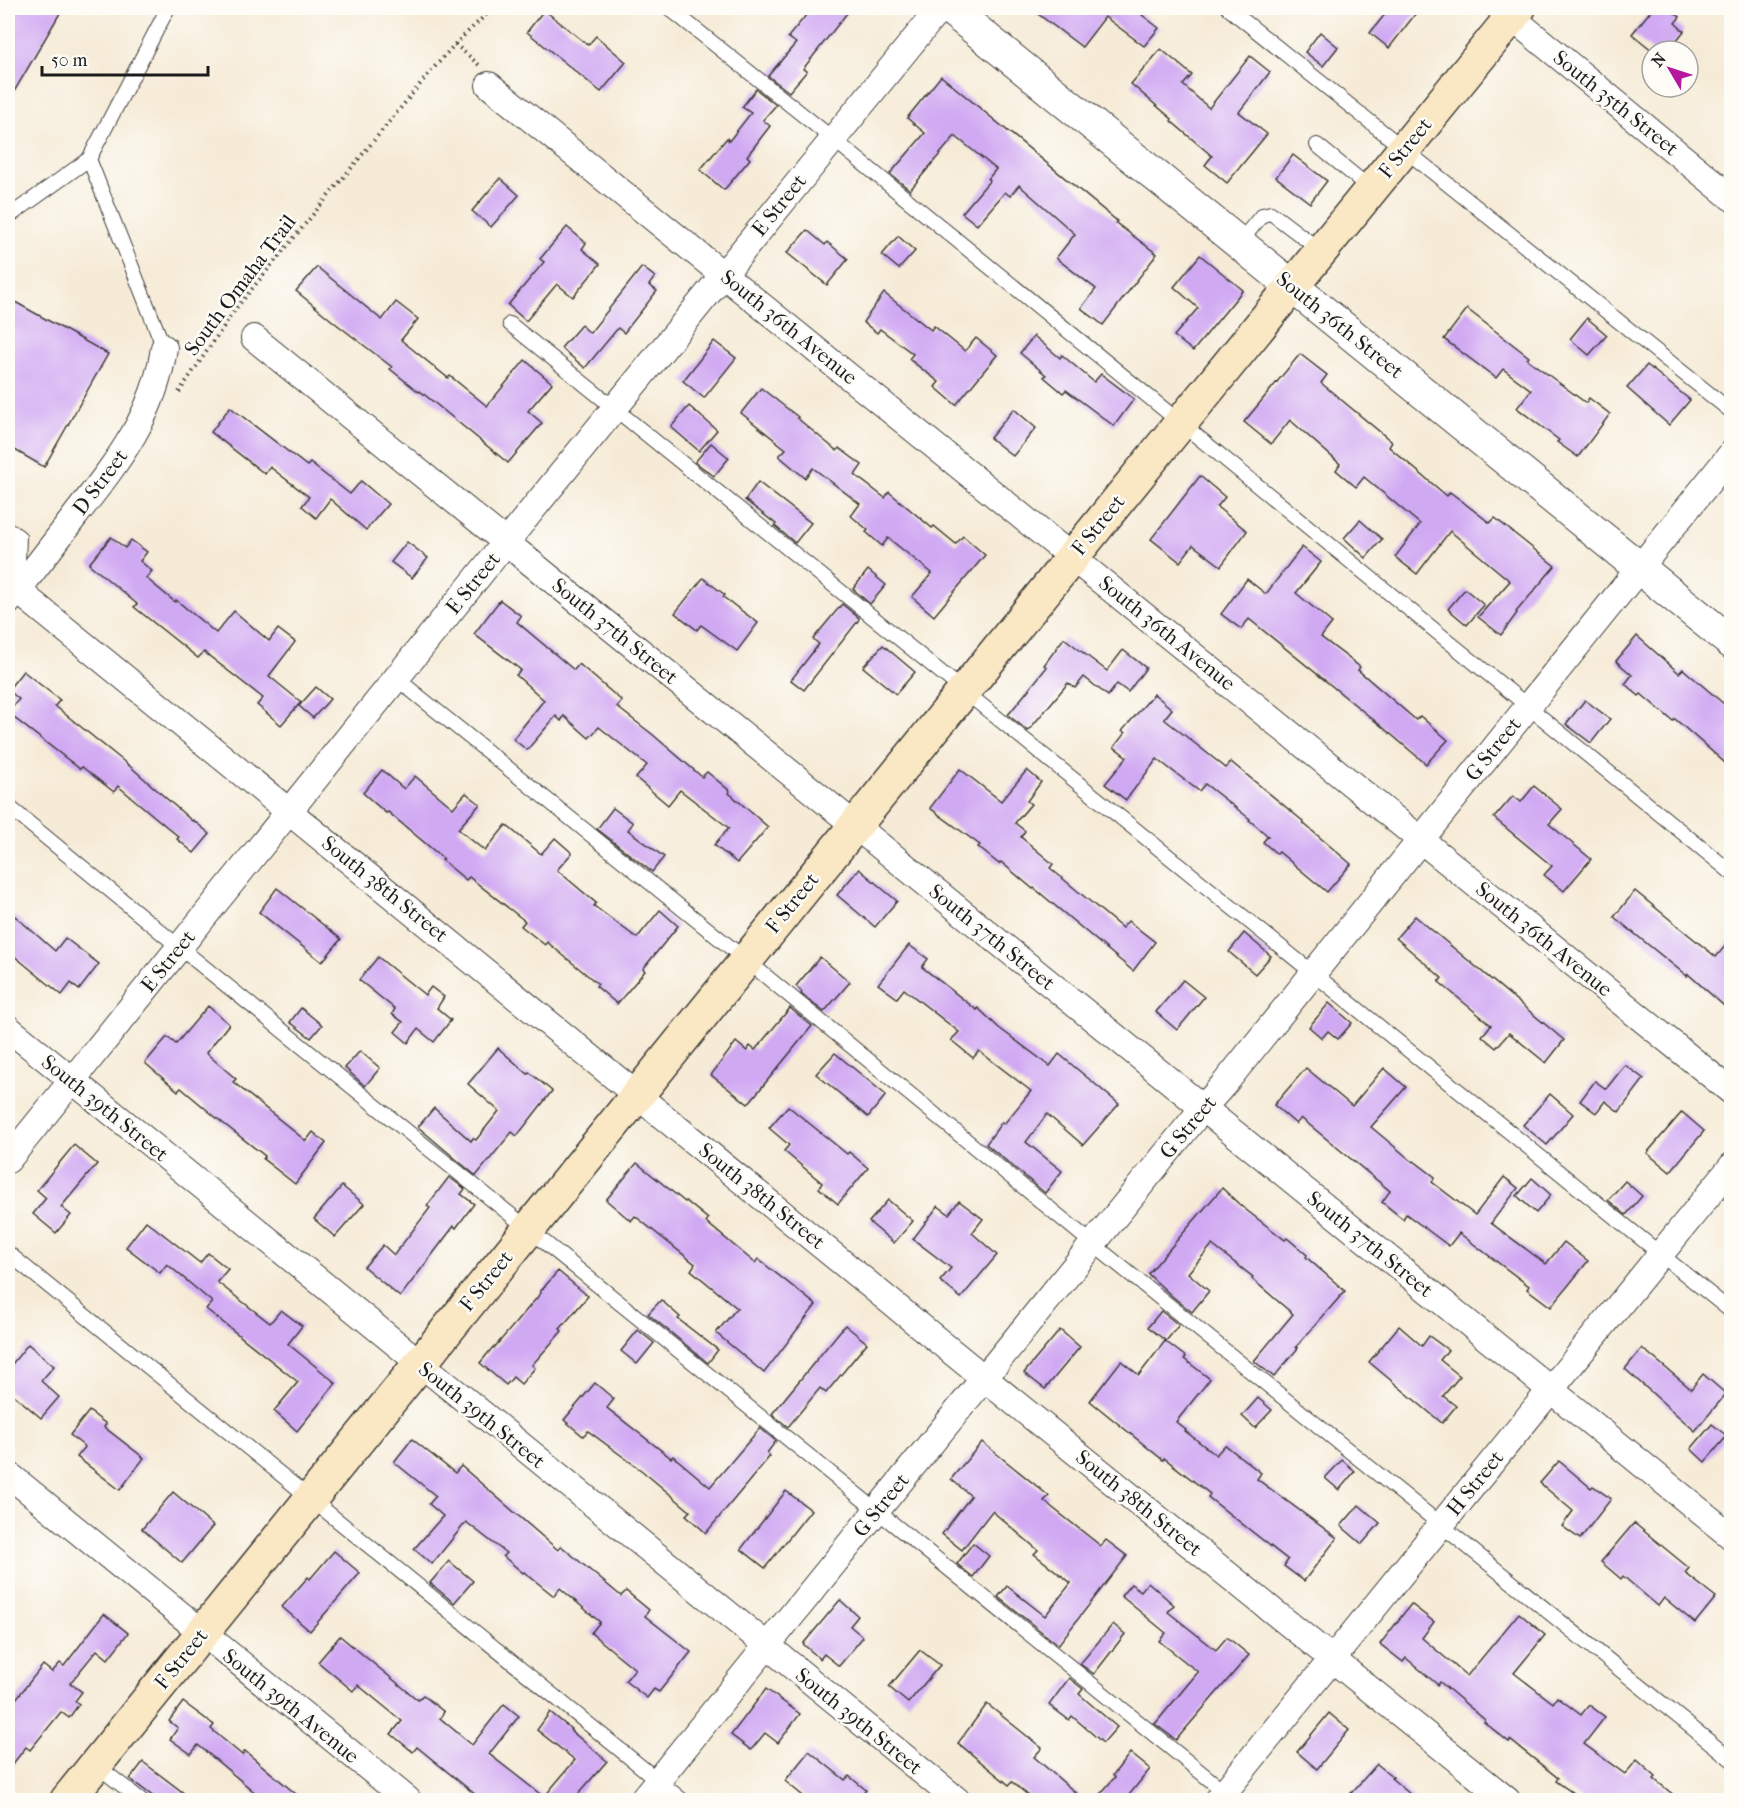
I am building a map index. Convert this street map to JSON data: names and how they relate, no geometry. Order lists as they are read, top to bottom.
{
  "streets": {
    "main road": ["F Street"],
    "street": [
      "South 35th Street",
      "E Street",
      "South 36th Street",
      "South 36th Avenue",
      "D Street",
      "South 37th Street",
      "G Street",
      "South 38th Street",
      "South 39th Street",
      "H Street",
      "South 39th Avenue"
    ],
    "path": ["South Omaha Trail"]
  },
  "crossings": [
    ["South 35th Street", "F Street"],
    ["F Street", "South 36th Street"],
    ["F Street", "South 36th Avenue"],
    ["F Street", "South 37th Street"],
    ["F Street", "South 38th Street"],
    ["F Street", "South 39th Street"],
    ["F Street", "South 39th Avenue"],
    ["E Street", "South 36th Avenue"],
    ["E Street", "South 37th Street"],
    ["E Street", "South 38th Street"],
    ["E Street", "South 39th Street"],
    ["South 36th Street", "G Street"],
    ["South 36th Avenue", "G Street"],
    ["D Street", "South 38th Street"],
    ["South 37th Street", "G Street"],
    ["South 37th Street", "H Street"],
    ["G Street", "South 38th Street"],
    ["G Street", "South 39th Street"],
    ["South 38th Street", "H Street"]
  ],
  "scale_bar": "50 m",
  "north": "top left"
}
